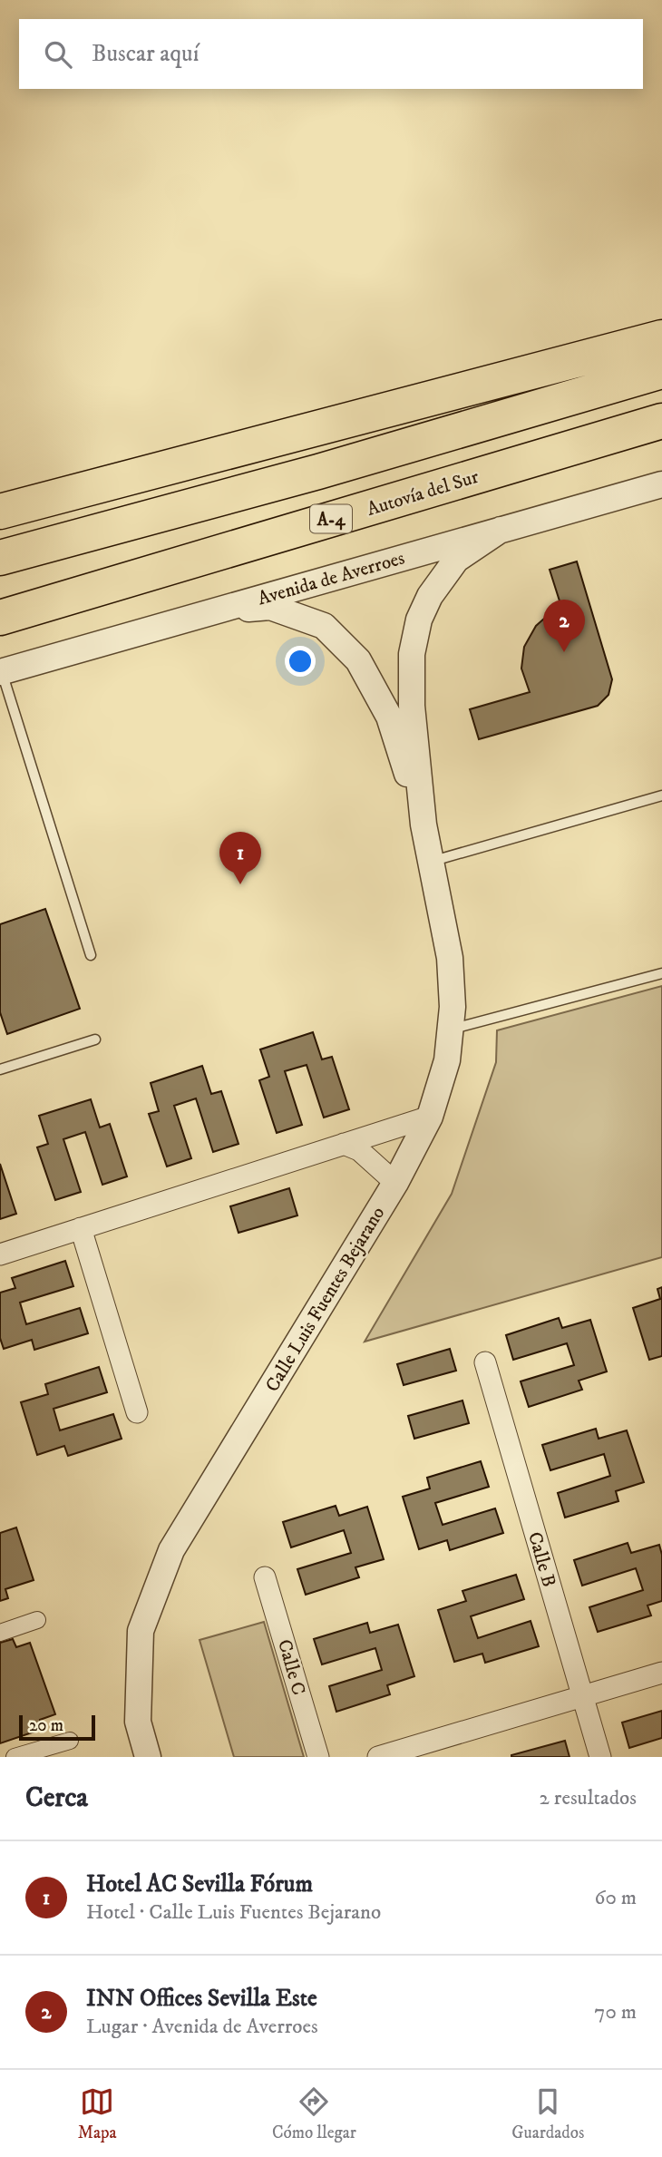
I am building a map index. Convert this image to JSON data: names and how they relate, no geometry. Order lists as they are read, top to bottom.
{
  "streets": {
    "highway": ["Autovía del Sur", "A-4"],
    "street": [
      "Avenida de Averroes",
      "Calle Luis Fuentes Bejarano",
      "Calle B",
      "Calle C"
    ]
  },
  "scale_bar": "20 m",
  "page": {
    "search": "Buscar aquí",
    "pins": ["2", "1"],
    "scale": "20 m",
    "heading": ["Cerca", "2 resultados"],
    "list": [
      {
        "mark": "1",
        "name": "Hotel AC Sevilla Fórum",
        "note": "Hotel · Calle Luis Fuentes Bejarano",
        "value": "60 m"
      },
      {
        "mark": "2",
        "name": "INN Offices Sevilla Este",
        "note": "Lugar · Avenida de Averroes",
        "value": "70 m"
      }
    ],
    "nav": ["Mapa", "Cómo llegar", "Guardados"]
  }
}
